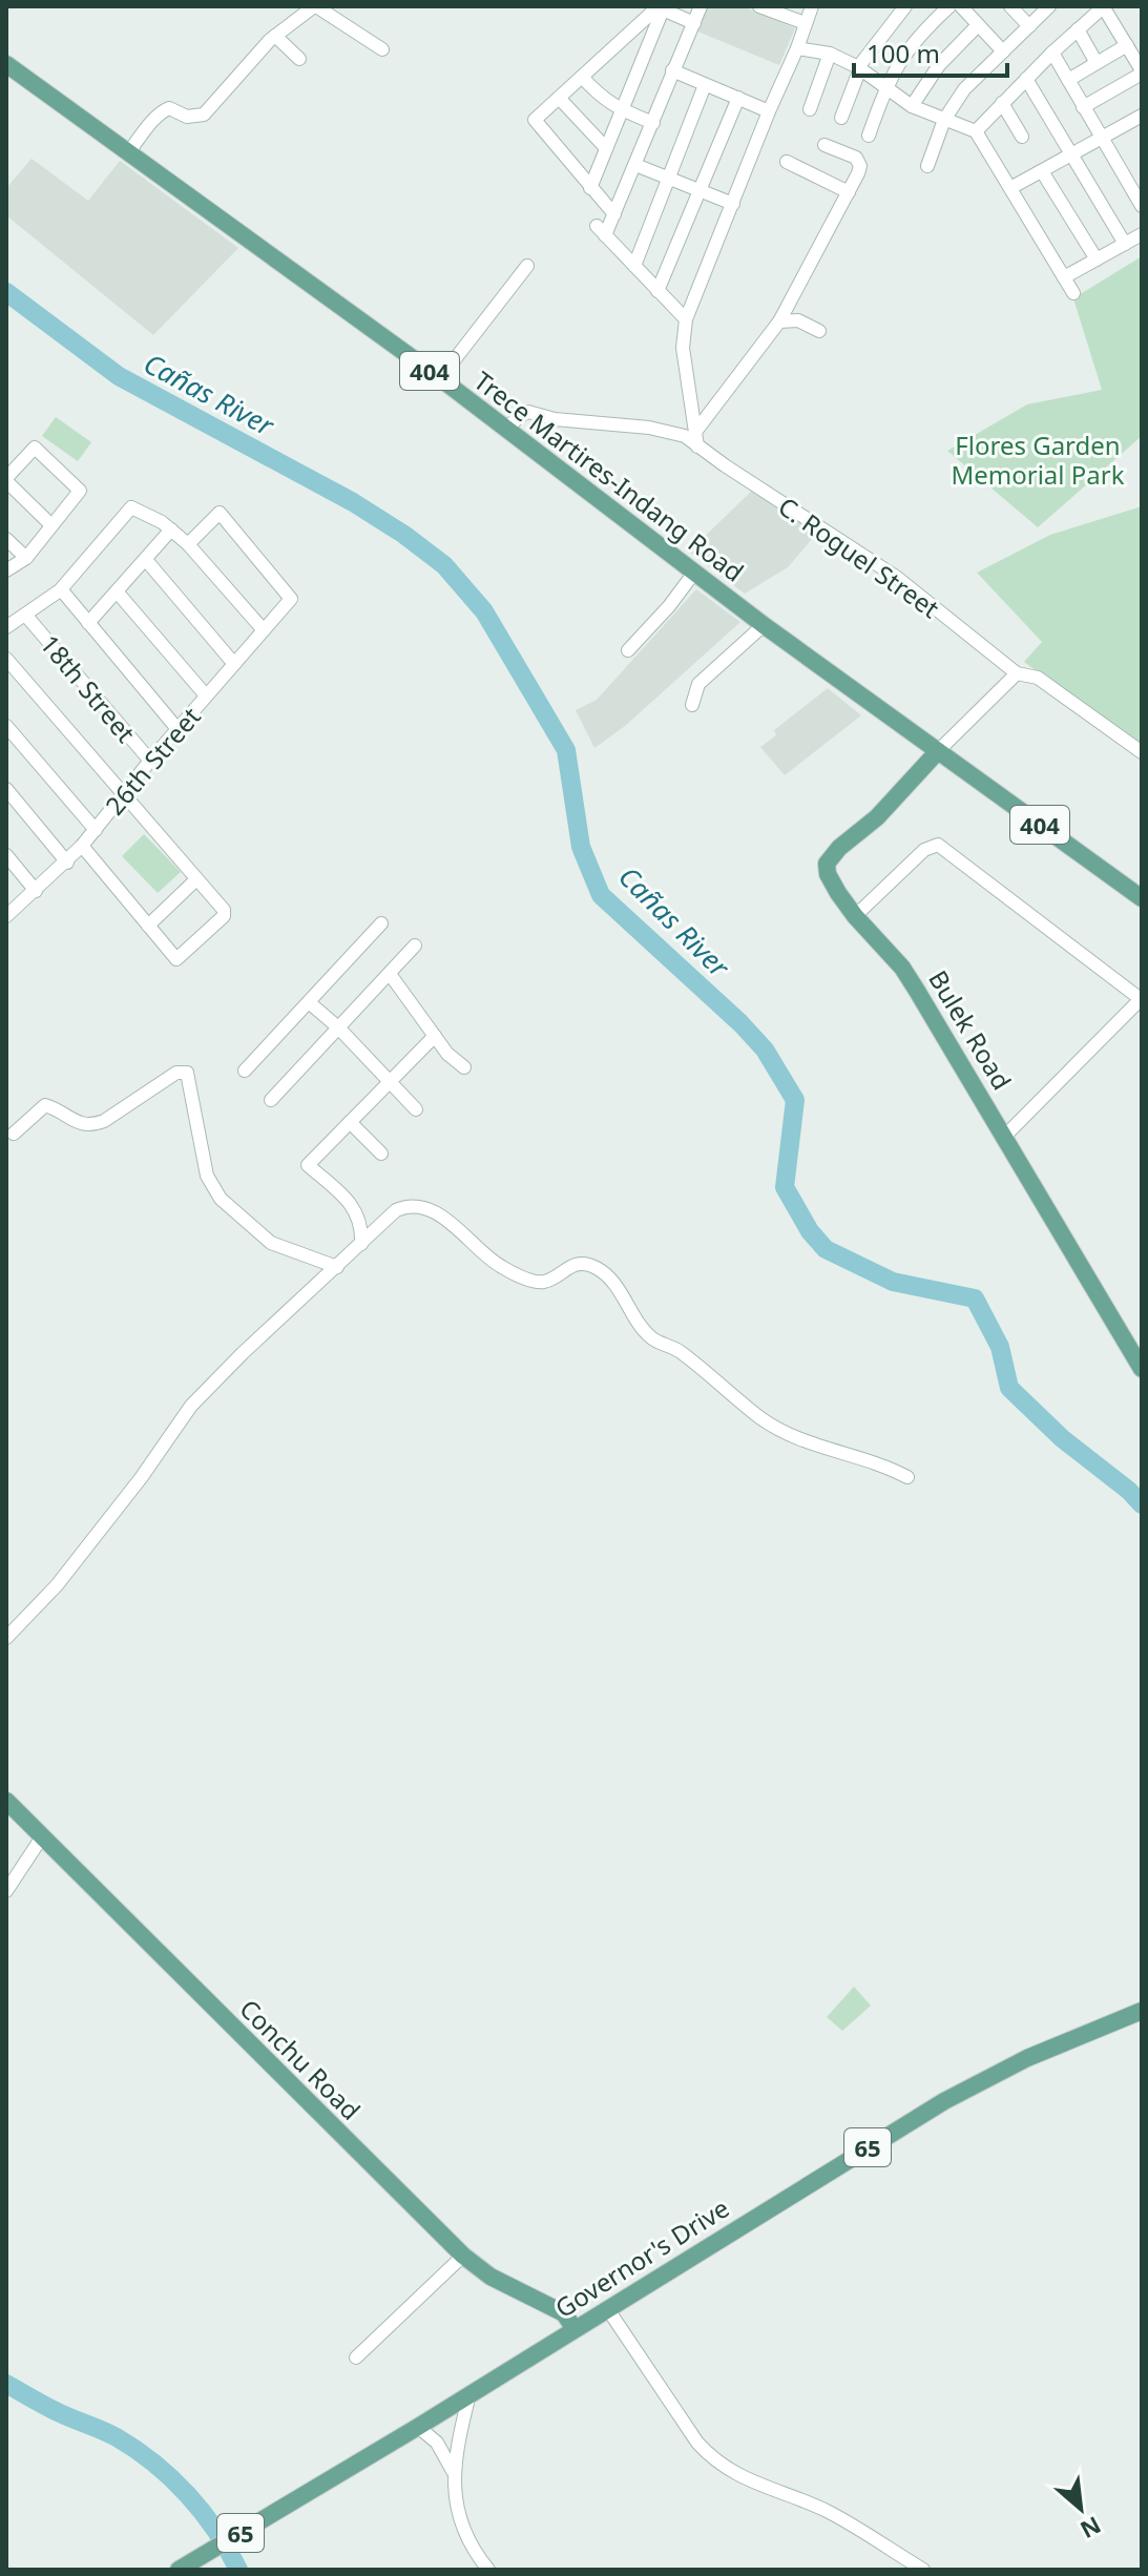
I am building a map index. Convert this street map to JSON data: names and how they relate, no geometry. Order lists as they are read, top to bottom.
{
  "streets": {
    "main road": [
      "404",
      "Trece Martires-Indang Road",
      "Bulek Road",
      "Conchu Road",
      "65",
      "Governor's Drive"
    ],
    "street": ["C. Roguel Street", "18th Street", "26th Street"]
  },
  "crossings": [
    ["Trece Martires-Indang Road", "C. Roguel Street"],
    ["Trece Martires-Indang Road", "Bulek Road"],
    ["18th Street", "26th Street"],
    ["Conchu Road", "Governor's Drive"]
  ],
  "water": ["Cañas River"],
  "parks": ["Flores Garden Memorial Park"],
  "scale_bar": "100 m",
  "north": "bottom right"
}
